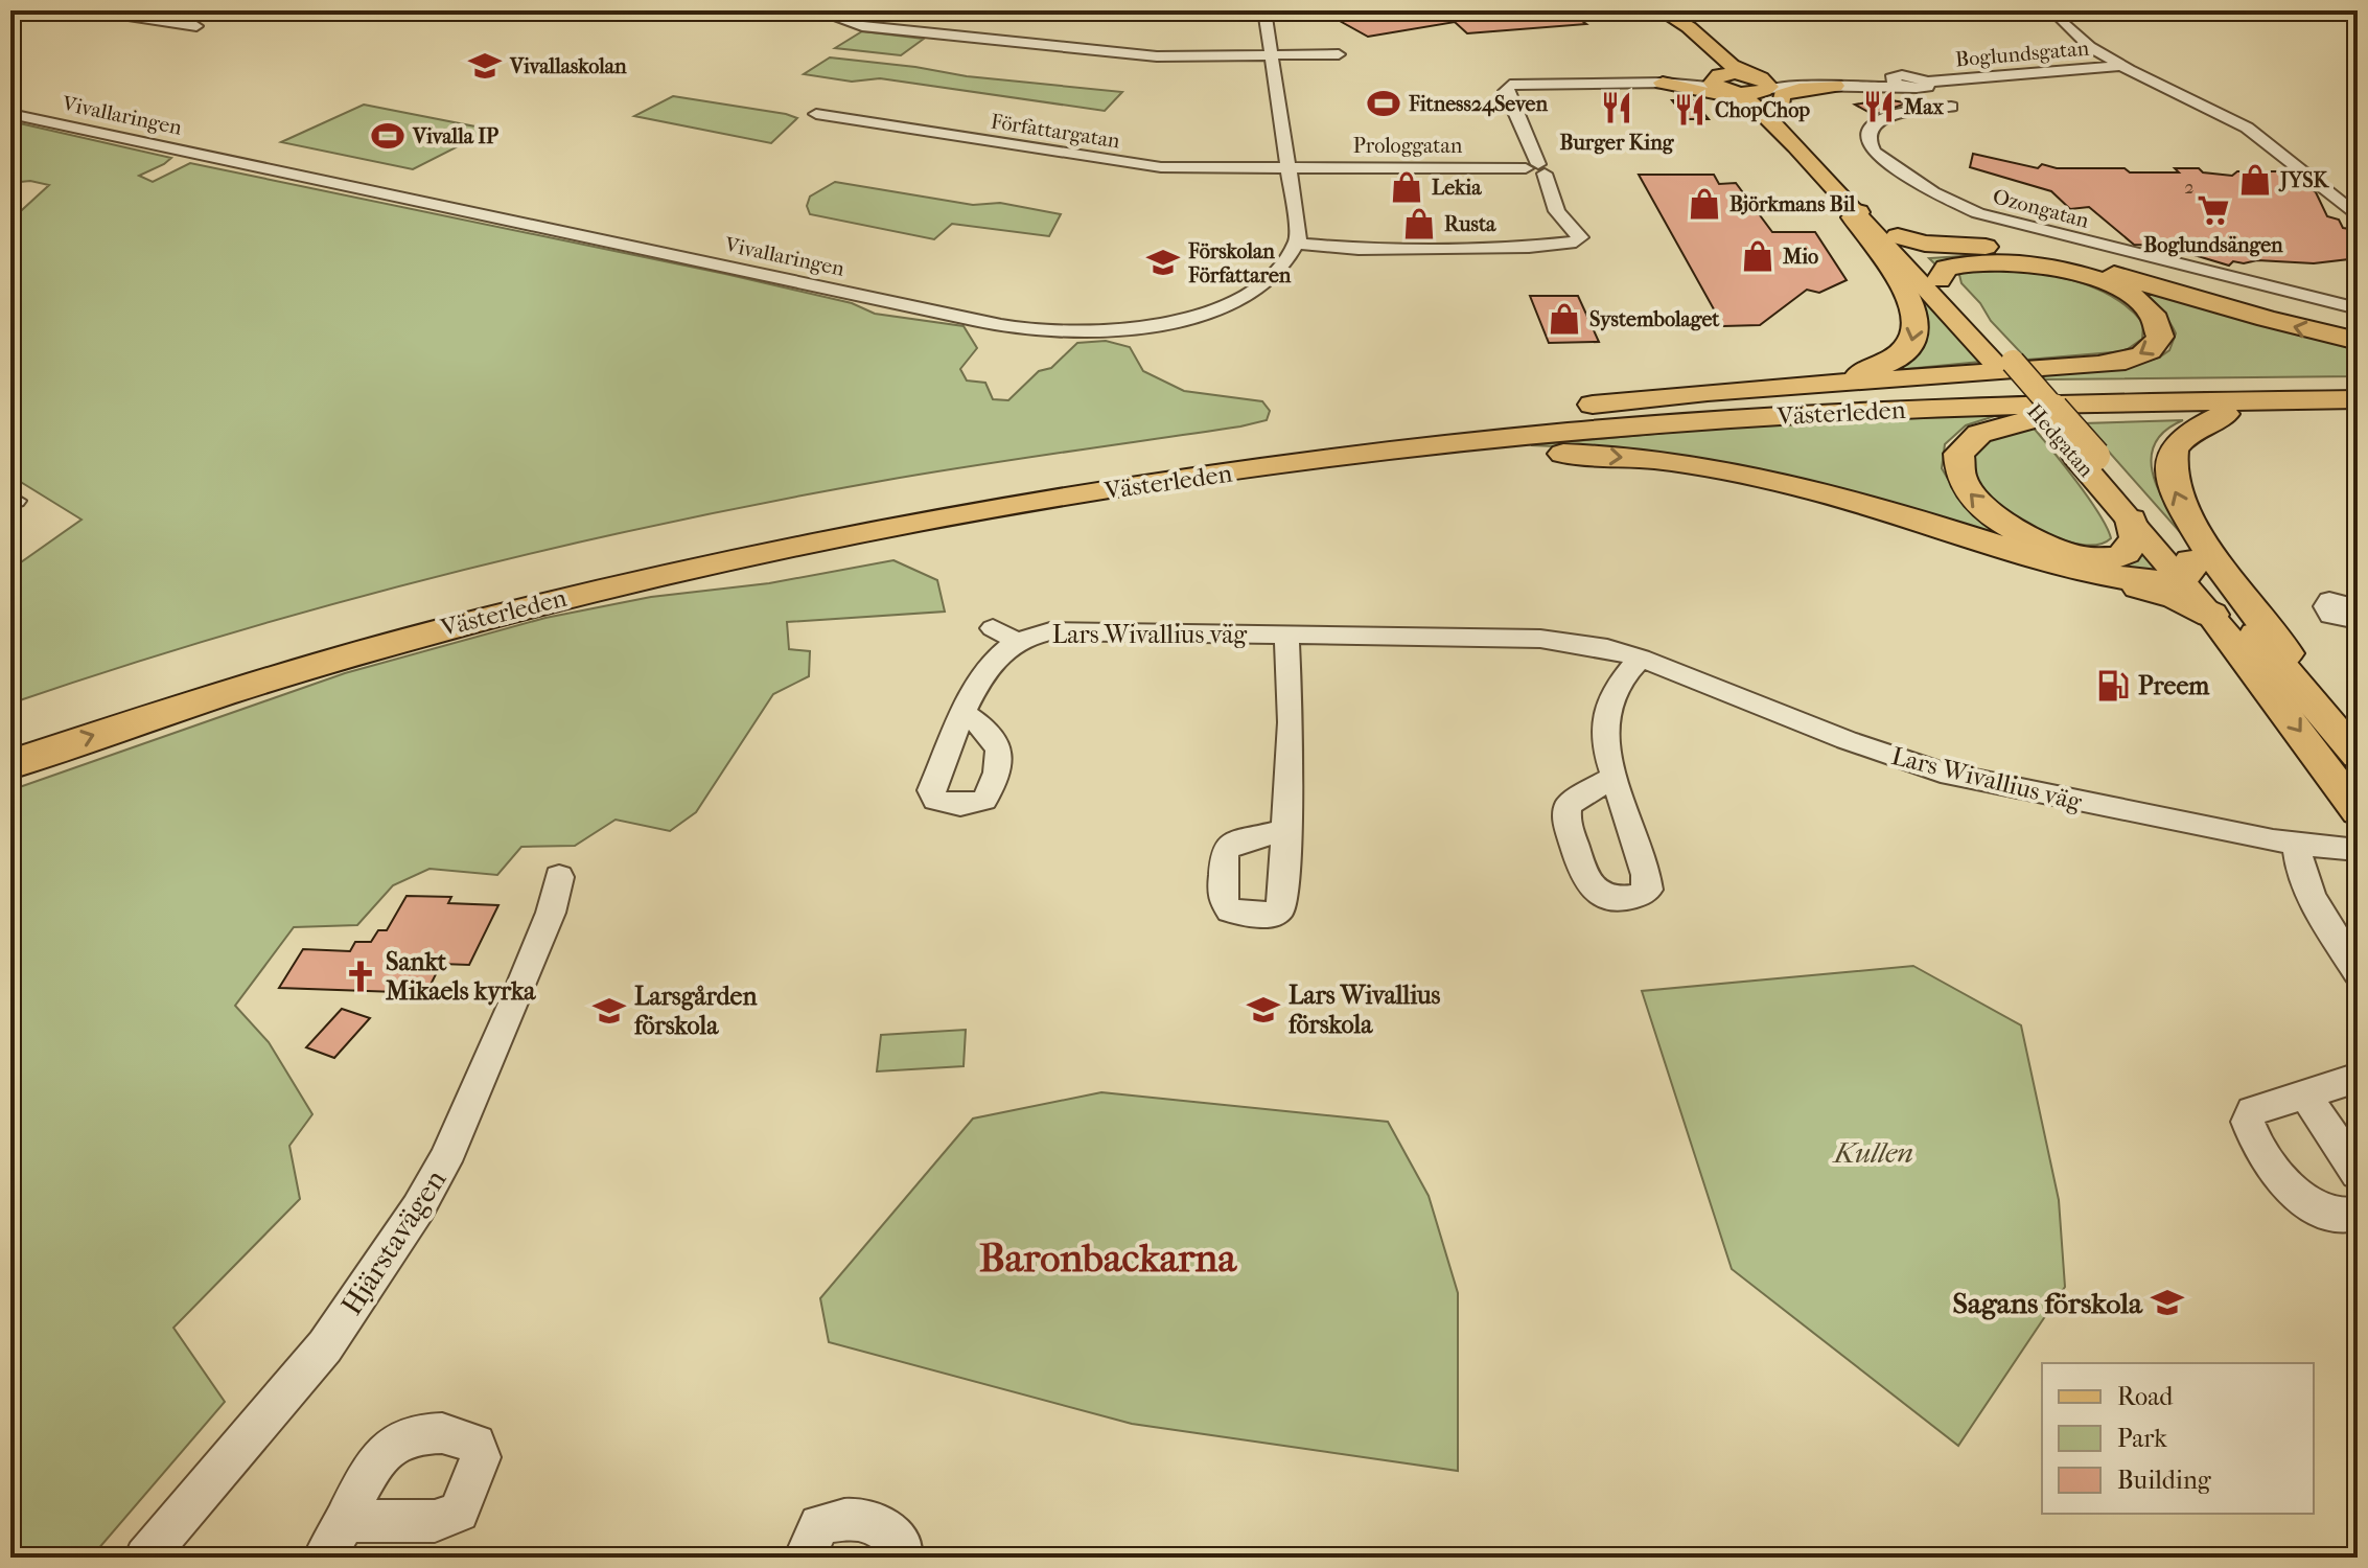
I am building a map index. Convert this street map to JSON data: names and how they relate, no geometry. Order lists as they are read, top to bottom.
{
  "streets": {
    "highway": ["Västerleden"],
    "main road": ["Hedgatan"],
    "street": [
      "Boglundsgatan",
      "Vivallaringen",
      "Författargatan",
      "Prologgatan",
      "Ozongatan",
      "Lars Wivallius väg",
      "Hjärstavägen"
    ]
  },
  "crossings": [
    ["Boglundsgatan", "Ozongatan"],
    ["Författargatan", "Prologgatan"]
  ],
  "districts": ["Baronbackarna"],
  "parks": ["Kullen"],
  "places": {
    "school or university": [
      "Vivallaskolan",
      "Förskolan Författaren",
      "Lars Wivallius förskola",
      "Larsgården förskola",
      "Sagans förskola"
    ],
    "sports": ["Fitness24Seven", "Vivalla IP"],
    "restaurant": ["Max", "Burger King", "ChopChop"],
    "shop": [
      "JYSK",
      "Lekia",
      "Björkmans Bil",
      "Rusta",
      "Mio",
      "Systembolaget"
    ],
    "supermarket": ["Boglundsängen"],
    "fuel station": ["Preem"],
    "church": ["Sankt Mikaels kyrka"]
  },
  "house_numbers": ["2"],
  "legend": ["Road", "Park", "Building"]
}
